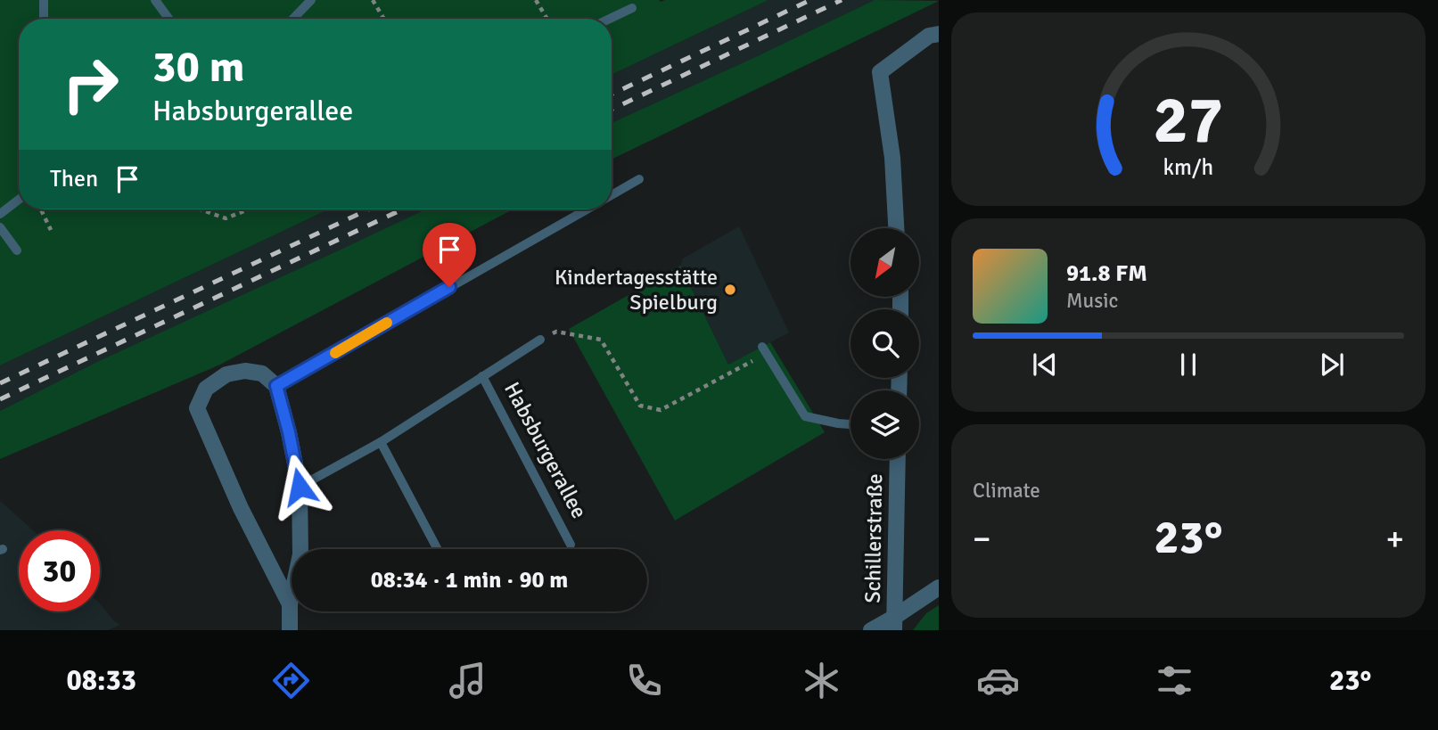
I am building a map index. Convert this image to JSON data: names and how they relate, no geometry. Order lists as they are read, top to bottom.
{
  "streets": {
    "street": ["Schillerstraße"],
    "lane": ["Habsburgerallee"]
  },
  "places": ["Kindertagesstätte Spielburg"],
  "north": "bottom left",
  "page": {
    "turn": ["30 m", "Habsburgerallee"],
    "then": "Then",
    "song": ["91.8 FM", "Music"],
    "tile": "Climate",
    "heat": ["−", "23°", "+"],
    "limit": "30",
    "trip": "08:34 · 1 min · 90 m",
    "tabs": ["08:33", "23°"],
    "gauge": ["27", "km/h"]
  }
}
